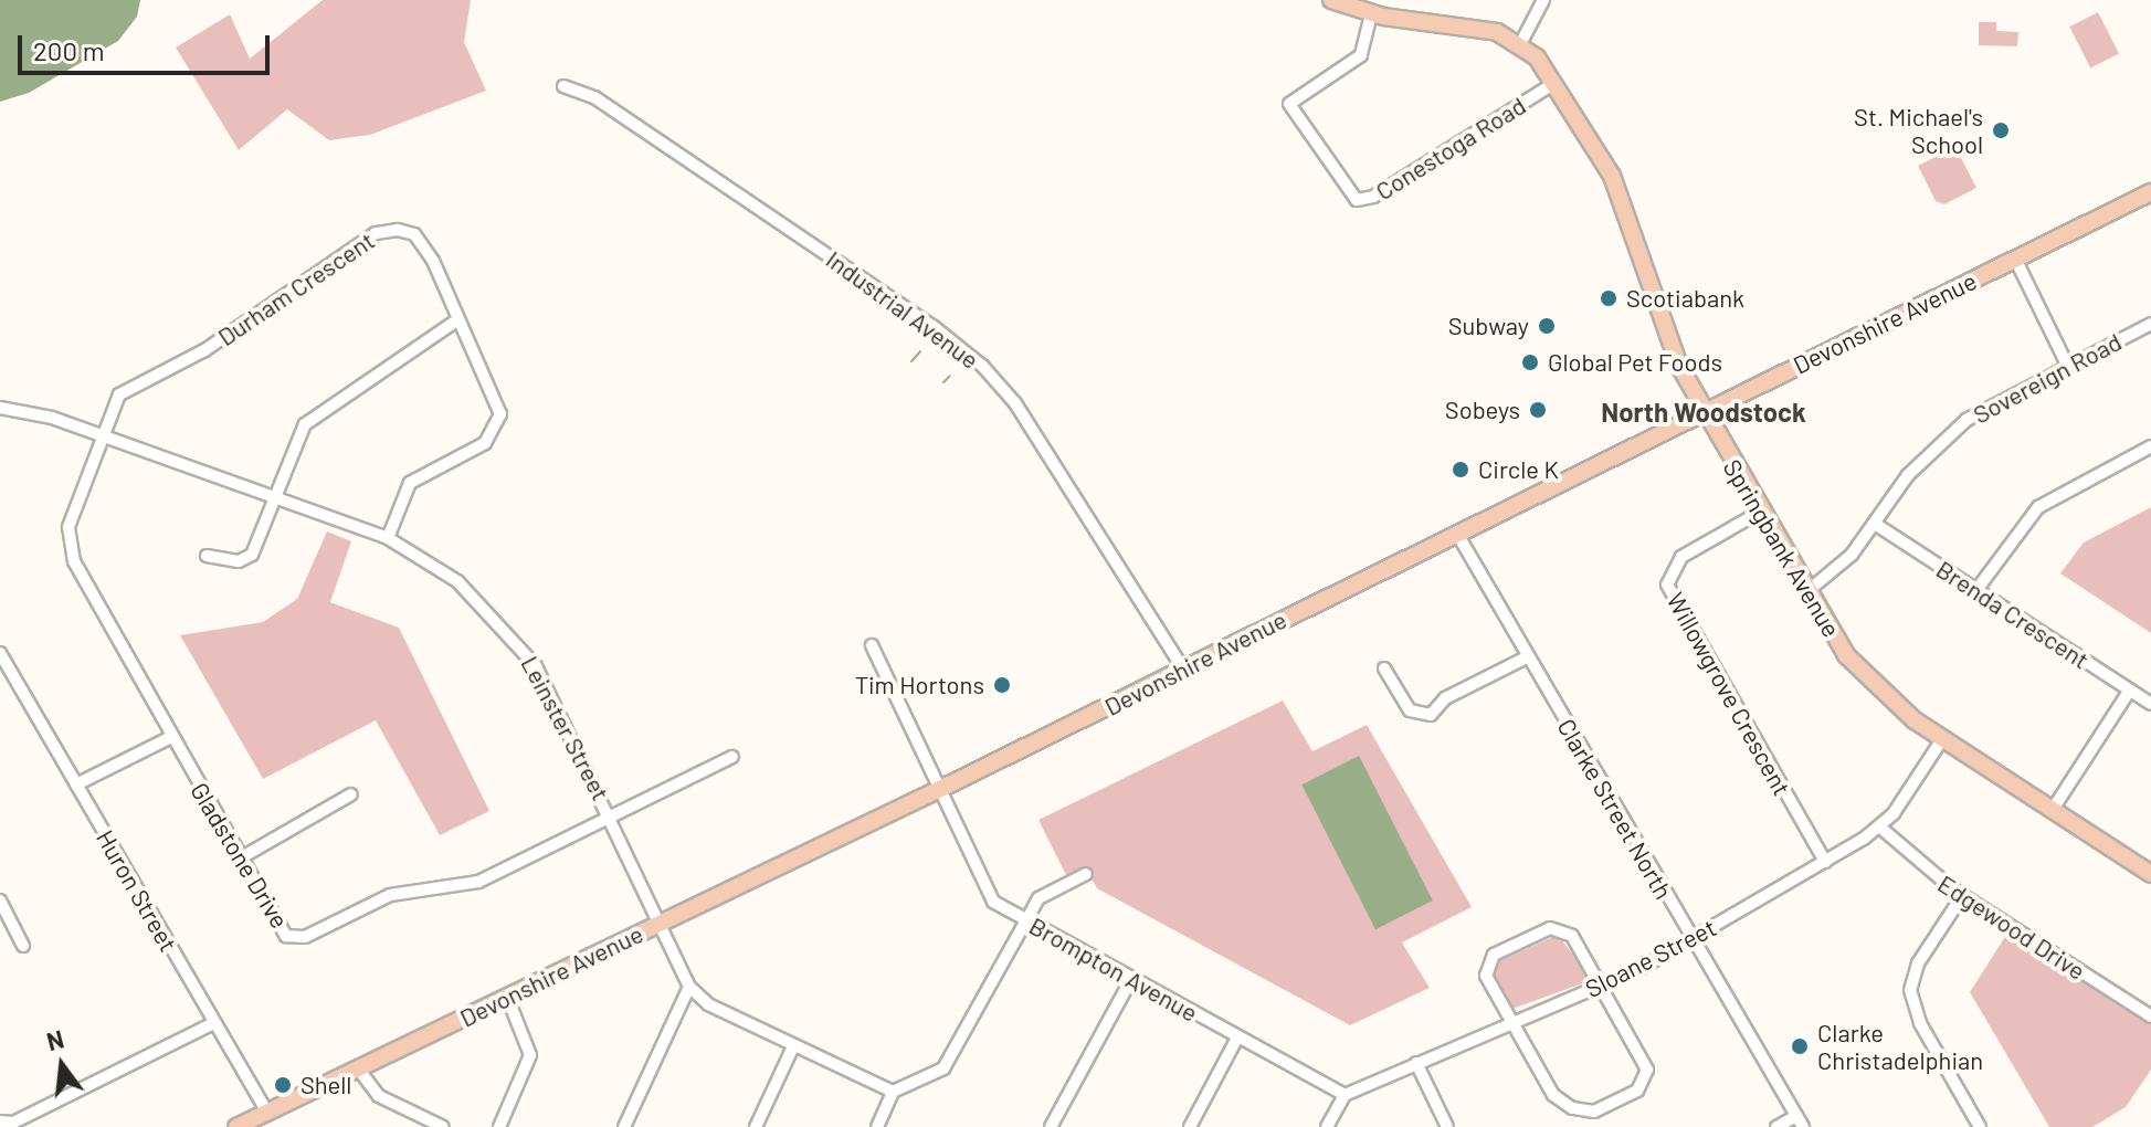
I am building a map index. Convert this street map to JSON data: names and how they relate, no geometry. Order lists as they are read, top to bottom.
{
  "streets": {
    "main road": ["Devonshire Avenue", "Springbank Avenue", "Huron Street"],
    "street": [
      "Conestoga Road",
      "Durham Crescent",
      "Industrial Avenue",
      "Sovereign Road",
      "Brenda Crescent",
      "Willowgrove Crescent",
      "Leinster Street",
      "Clarke Street North",
      "Gladstone Drive",
      "Edgewood Drive",
      "Sloane Street",
      "Brompton Avenue"
    ]
  },
  "crossings": [
    ["Conestoga Road", "Springbank Avenue"],
    ["Durham Crescent", "Leinster Street"],
    ["Durham Crescent", "Gladstone Drive"],
    ["Industrial Avenue", "Devonshire Avenue"],
    ["Devonshire Avenue", "Springbank Avenue"],
    ["Devonshire Avenue", "Leinster Street"],
    ["Devonshire Avenue", "Clarke Street North"],
    ["Devonshire Avenue", "Huron Street"],
    ["Devonshire Avenue", "Brompton Avenue"],
    ["Sovereign Road", "Springbank Avenue"],
    ["Sovereign Road", "Brenda Crescent"],
    ["Springbank Avenue", "Willowgrove Crescent"],
    ["Springbank Avenue", "Sloane Street"],
    ["Willowgrove Crescent", "Sloane Street"],
    ["Leinster Street", "Gladstone Drive"],
    ["Clarke Street North", "Sloane Street"],
    ["Edgewood Drive", "Sloane Street"],
    ["Sloane Street", "Brompton Avenue"]
  ],
  "districts": ["North Woodstock"],
  "places": [
    "St. Michael's School",
    "Scotiabank",
    "Subway",
    "Global Pet Foods",
    "Sobeys",
    "Circle K",
    "Tim Hortons",
    "Clarke Christadelphian",
    "Shell"
  ],
  "scale_bar": "200 m",
  "north": "top"
}
